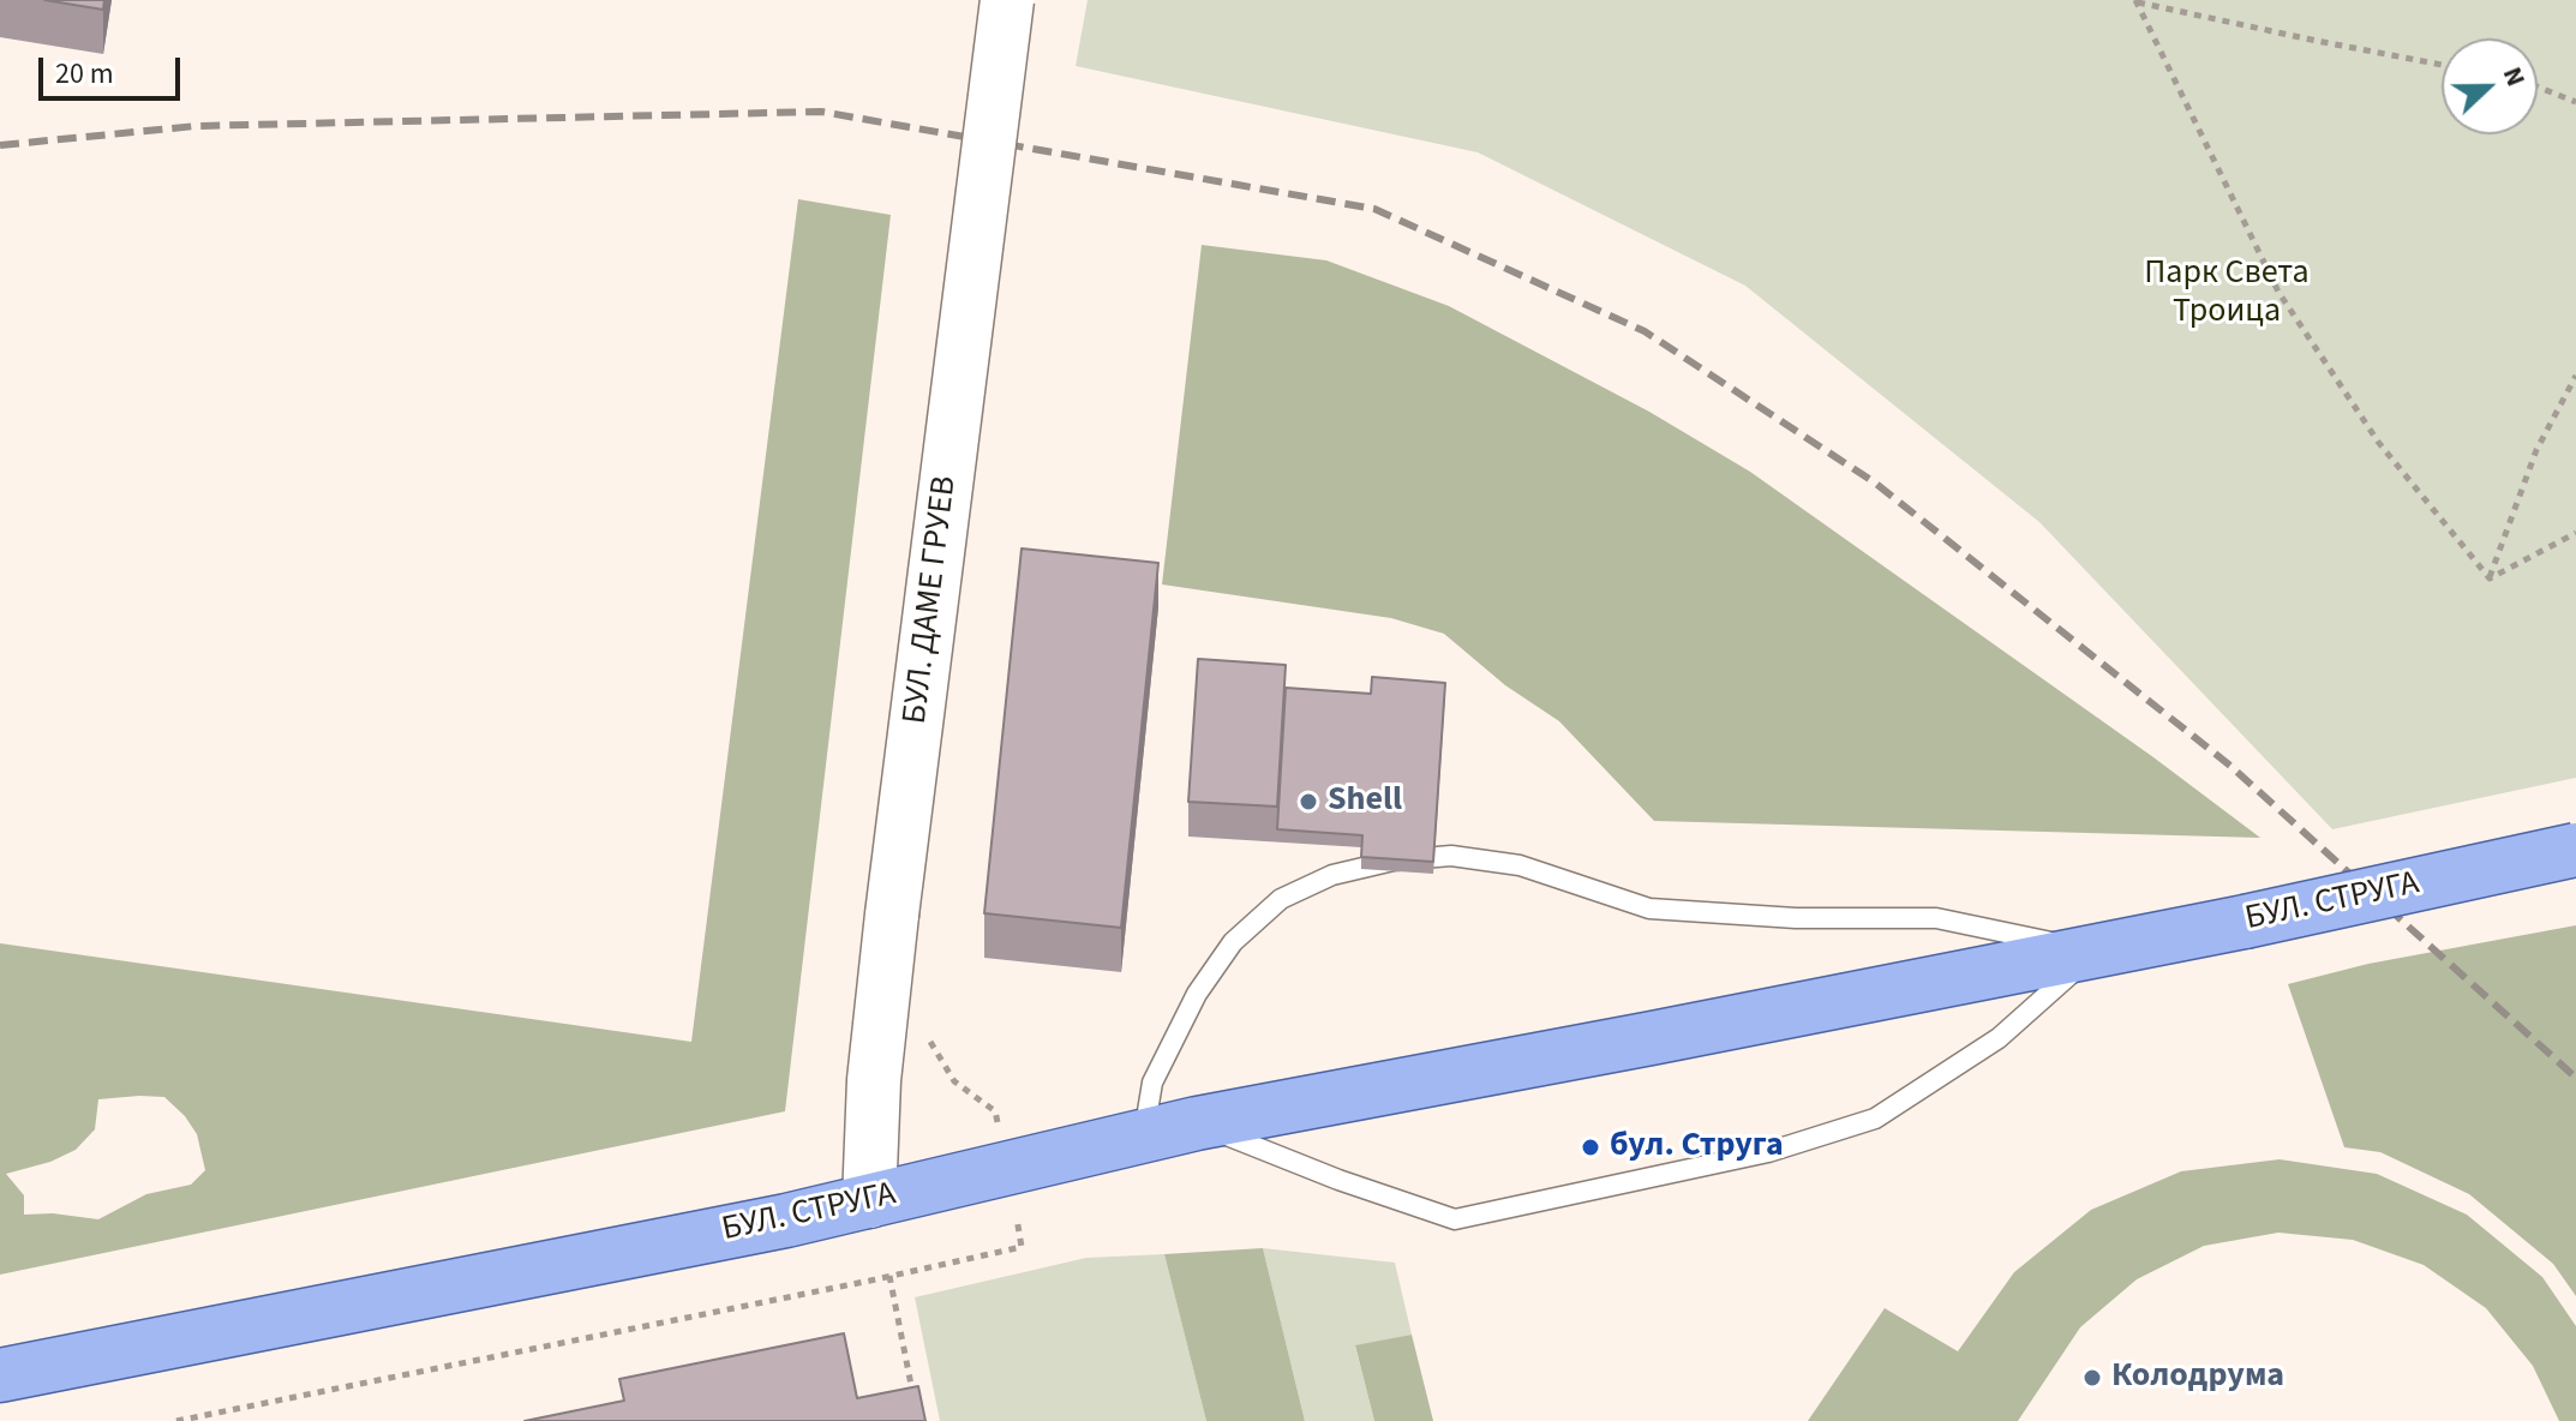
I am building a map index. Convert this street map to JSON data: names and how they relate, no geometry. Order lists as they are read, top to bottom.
{
  "streets": {
    "main road": ["БУЛ. ДАМЕ ГРУЕВ", "БУЛ. СТРУГА"]
  },
  "crossings": [
    ["БУЛ. ДАМЕ ГРУЕВ", "БУЛ. СТРУГА"]
  ],
  "parks": ["Парк Света Троица"],
  "places": ["Shell", "бул. Струга", "Колодрума"],
  "scale_bar": "20 m",
  "north": "right"
}
